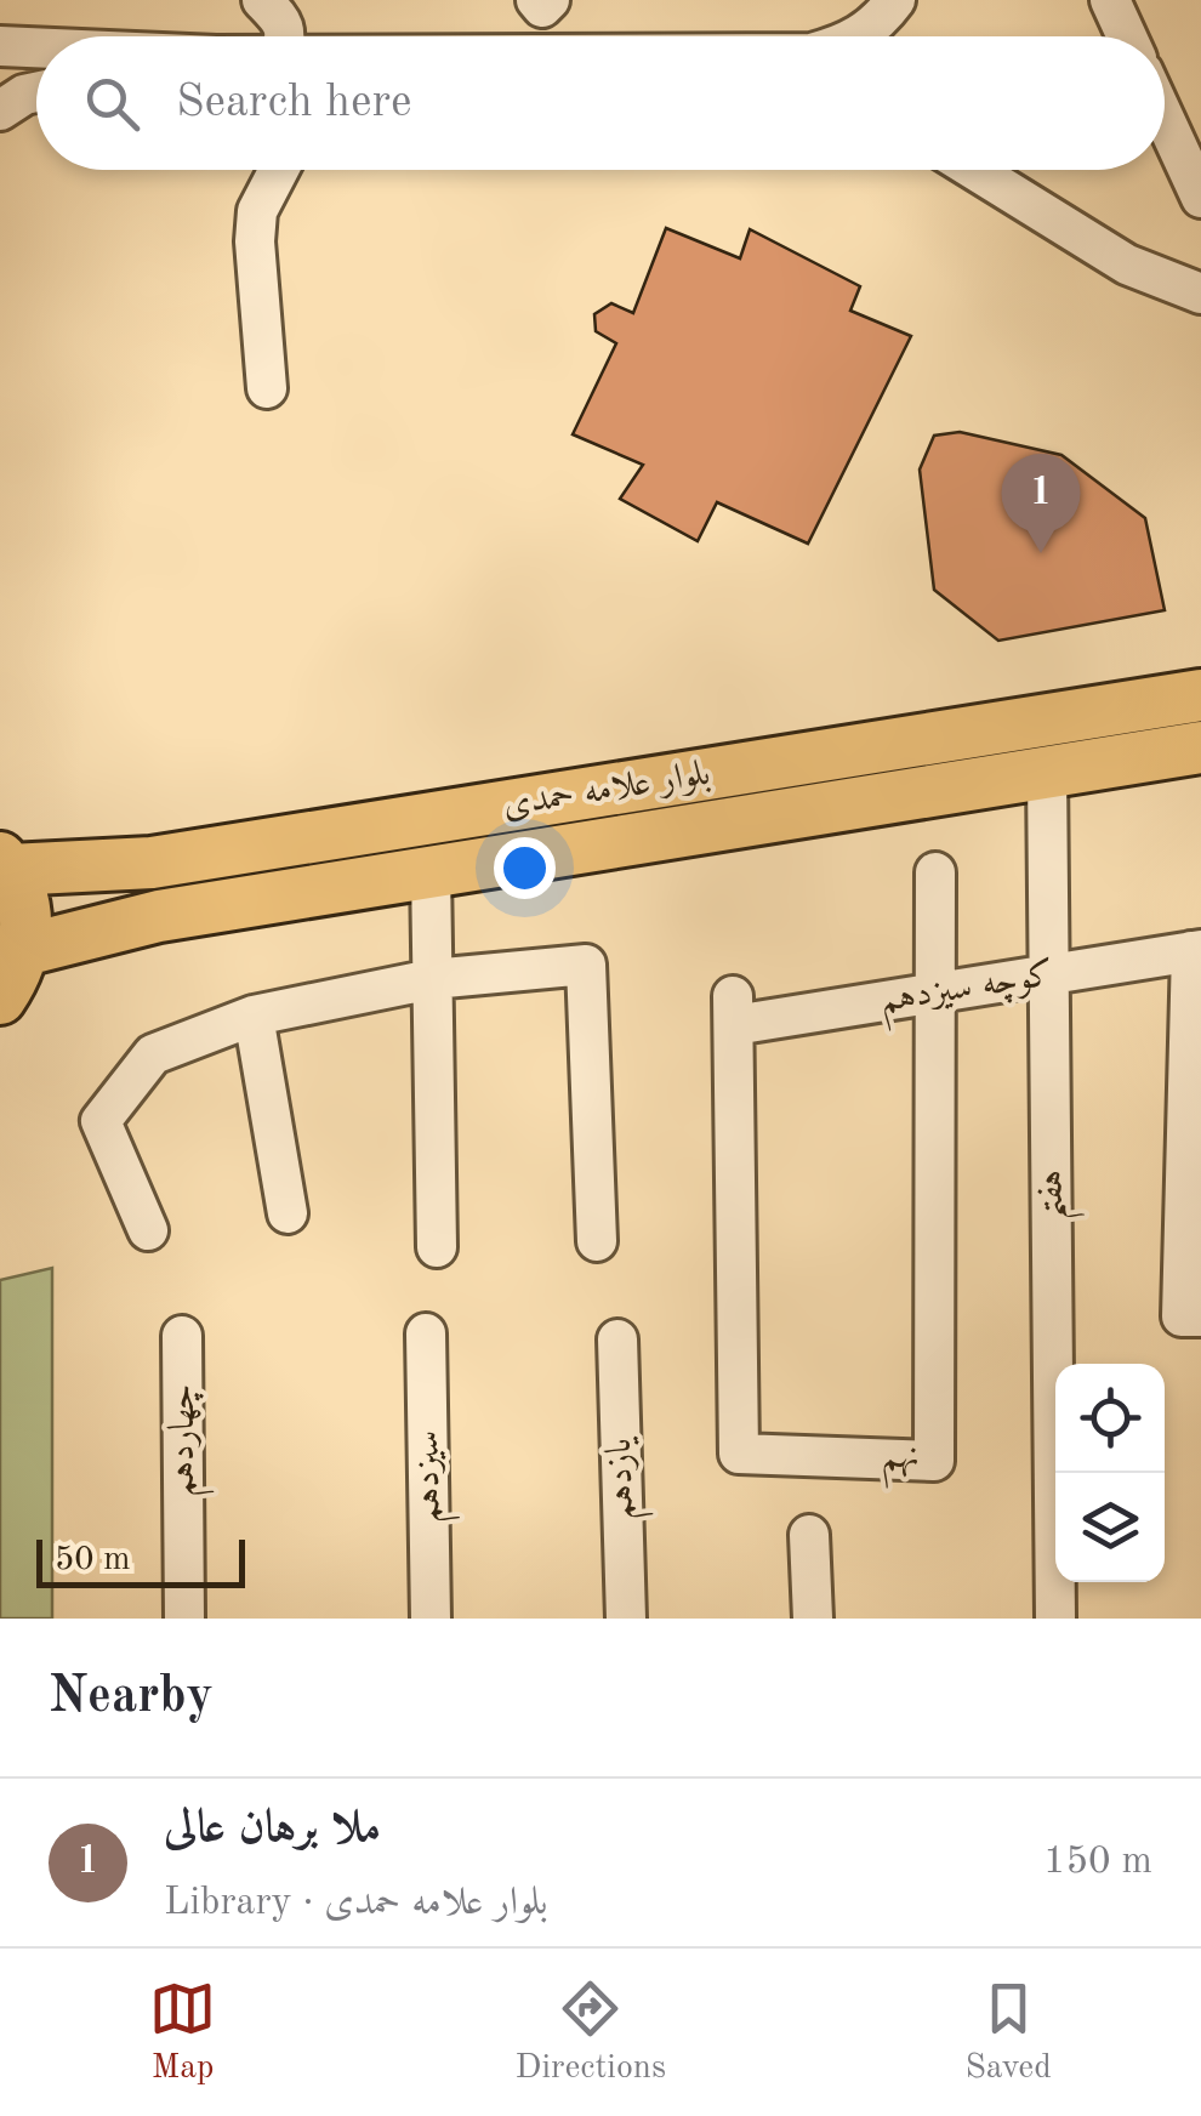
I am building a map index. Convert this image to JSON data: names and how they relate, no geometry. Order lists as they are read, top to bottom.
{
  "streets": {
    "main road": ["بلوار علامه حمدی"],
    "street": [
      "کوچه سیزدهم",
      "هفتم",
      "چهاردهم",
      "نهم",
      "سیزدهم",
      "یازدهم"
    ]
  },
  "crossings": [
    ["بلوار علامه حمدی", "هفتم"],
    ["کوچه سیزدهم", "هفتم"],
    ["کوچه سیزدهم", "نهم"]
  ],
  "scale_bar": "50 m",
  "page": {
    "search": "Search here",
    "pins": "1",
    "scale": "50 m",
    "heading": "Nearby",
    "list": [
      {
        "mark": "1",
        "name": "ملا برهان عالی",
        "note": "Library · بلوار علامه حمدی",
        "value": "150 m"
      }
    ],
    "nav": ["Map", "Directions", "Saved"]
  }
}
